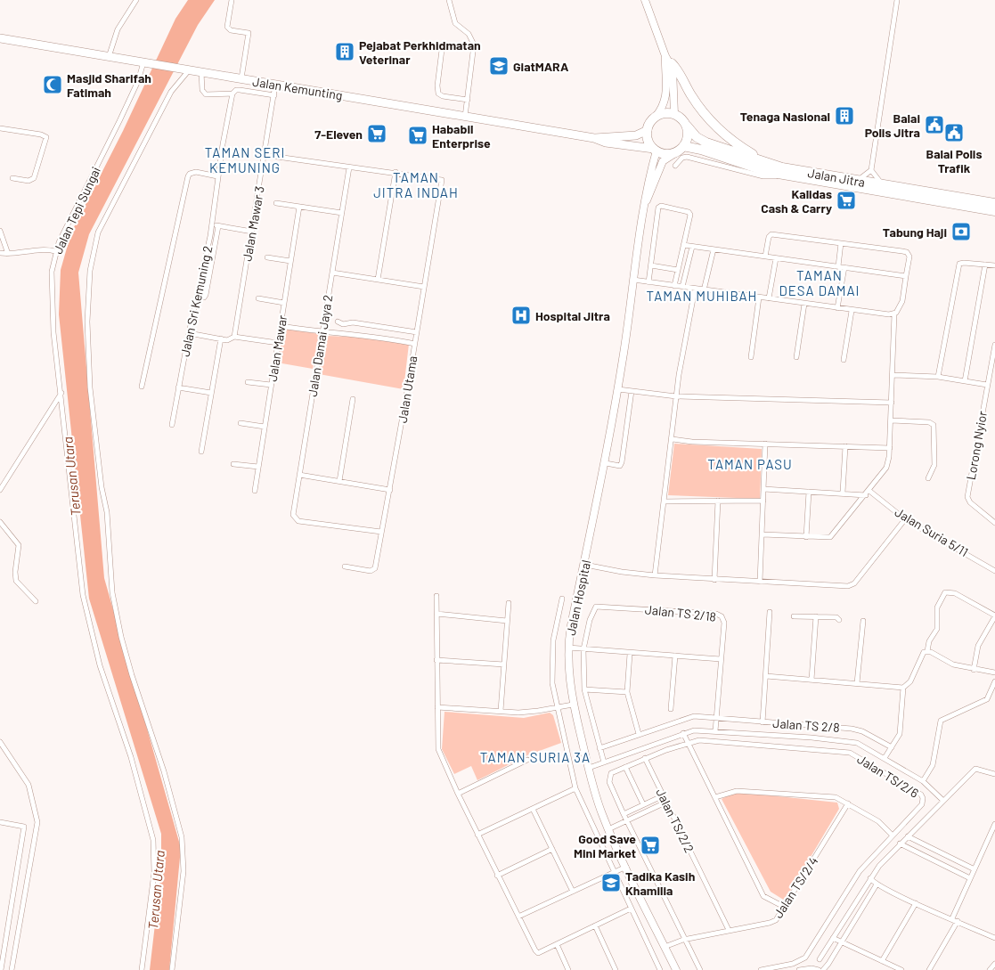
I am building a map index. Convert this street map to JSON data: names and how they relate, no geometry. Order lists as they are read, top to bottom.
{
  "streets": {
    "highway": ["Jalan Jitra"],
    "main road": ["Jalan Kemunting"],
    "street": [
      "Jalan Tepi Sungai",
      "Jalan Mawar 3",
      "Jalan Sri Kemuning 2",
      "Jalan Damai Jaya 2",
      "Jalan Mawar",
      "Jalan Utama",
      "Lorong Nyior",
      "Jalan Suria 5/11",
      "Jalan Hospital",
      "Jalan TS 2/18",
      "Jalan TS 2/8",
      "Jalan TS/2/6",
      "Jalan TS/2/2",
      "Jalan TS/2/4"
    ]
  },
  "crossings": [
    ["Jalan Kemunting", "Jalan Jitra"],
    ["Jalan Kemunting", "Jalan Tepi Sungai"],
    ["Jalan Kemunting", "Jalan Mawar 3"],
    ["Jalan Kemunting", "Jalan Hospital"],
    ["Jalan Jitra", "Jalan Hospital"],
    ["Jalan Damai Jaya 2", "Jalan Utama"],
    ["Jalan Hospital", "Jalan TS/2/4"],
    ["Jalan TS 2/18", "Jalan TS 2/8"],
    ["Jalan TS/2/2", "Jalan TS/2/4"]
  ],
  "districts": [
    "TAMAN SERI KEMUNING",
    "TAMAN JITRA INDAH",
    "TAMAN DESA DAMAI",
    "TAMAN MUHIBAH",
    "TAMAN PASU",
    "TAMAN SURIA 3A"
  ],
  "water": ["Terusan Utara"],
  "places": {
    "building": ["Pejabat Perkhidmatan Veterinar", "Tenaga Nasional"],
    "school or university": ["GiatMARA", "Tadika Kasih Khamilia"],
    "mosque": ["Masjid Sharifah Fatimah"],
    "public building": ["Balai Polis Jitra", "Balai Polis Trafik"],
    "supermarket": [
      "7-Eleven",
      "Hababil Enterprise",
      "Kalidas Cash & Carry",
      "Good Save Mini Market"
    ],
    "bank": ["Tabung Haji"],
    "hospital": ["Hospital Jitra"]
  }
}
